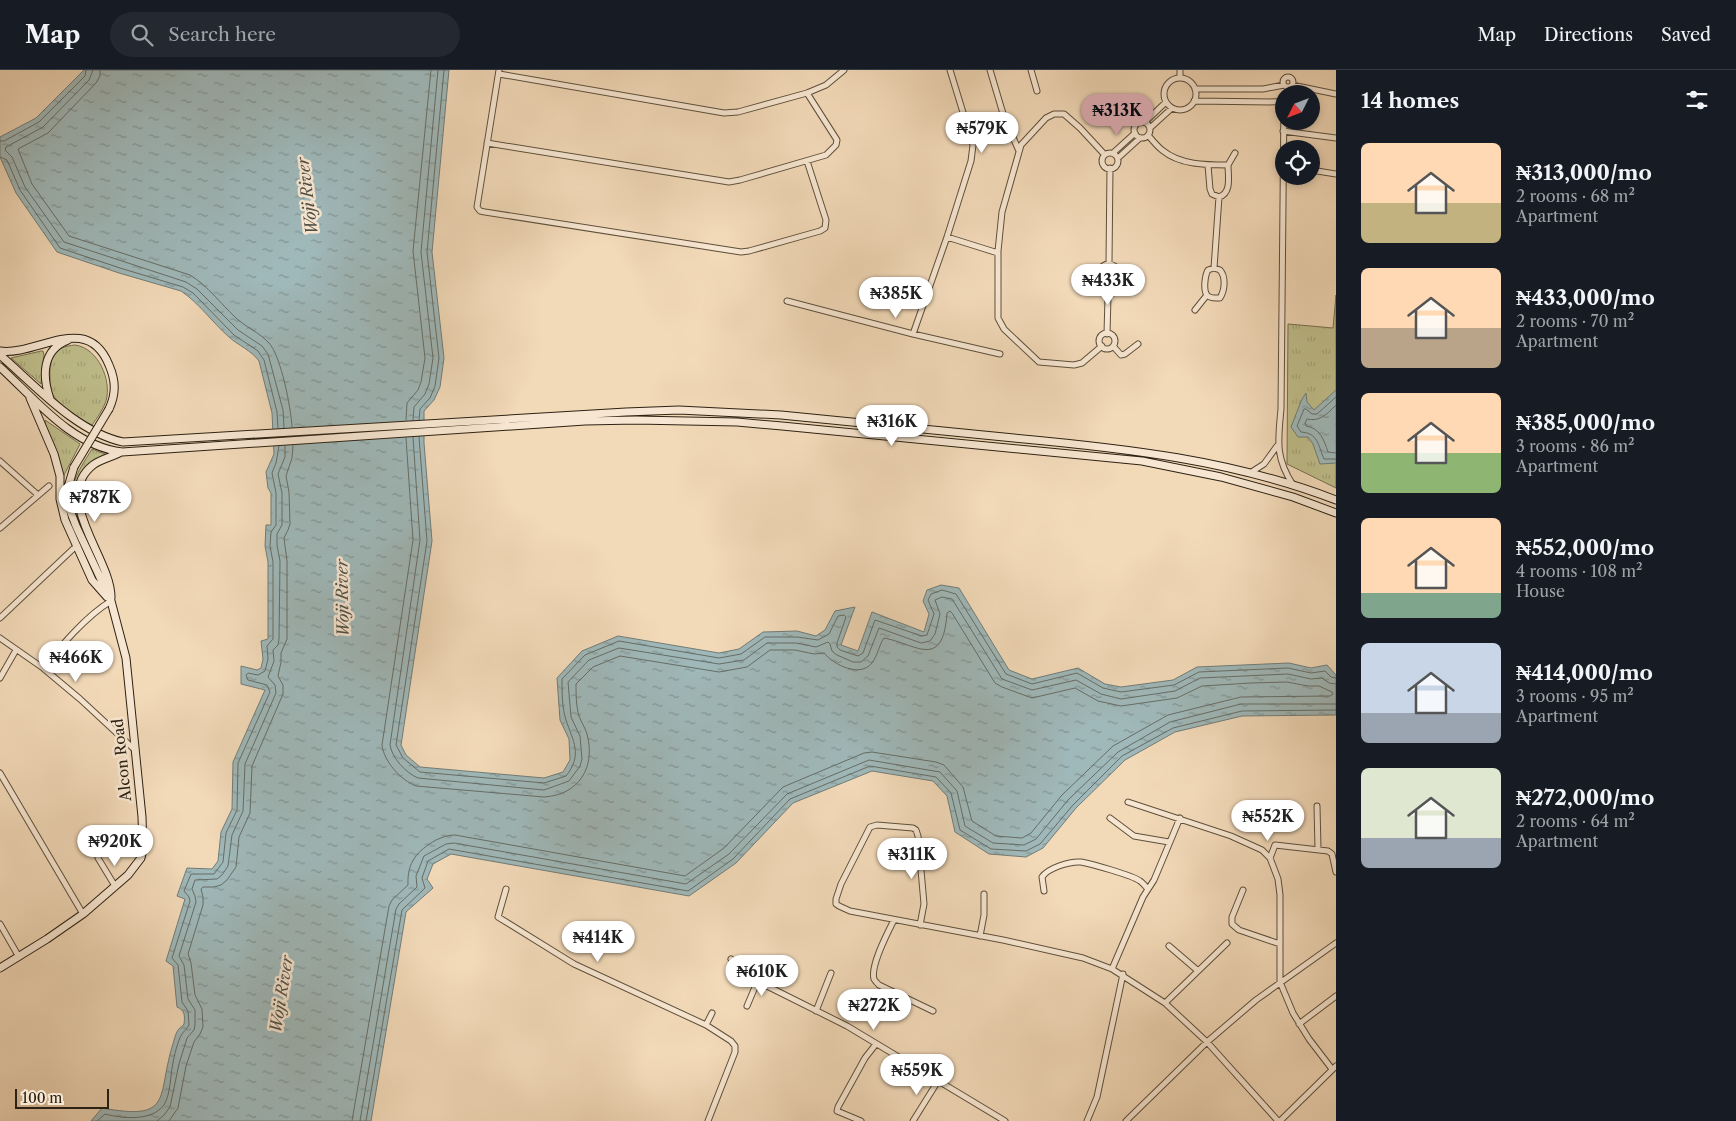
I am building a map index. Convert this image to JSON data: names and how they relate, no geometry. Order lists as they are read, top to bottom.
{
  "streets": {
    "main road": ["Alcon Road"]
  },
  "water": ["Woji River"],
  "scale_bar": "100 m",
  "north": "bottom left",
  "page": {
    "header": "Map",
    "search": "Search here",
    "nav": ["Map", "Directions", "Saved"],
    "heading": "14 homes",
    "price": [
      "₦313K",
      "₦579K",
      "₦433K",
      "₦385K",
      "₦316K",
      "₦787K",
      "₦466K",
      "₦552K",
      "₦920K",
      "₦311K",
      "₦414K",
      "₦610K",
      "₦272K",
      "₦559K"
    ],
    "list": [
      {
        "name": "₦313,000/mo",
        "note": "2 rooms · 68 m² · Apartment"
      },
      {
        "name": "₦433,000/mo",
        "note": "2 rooms · 70 m² · Apartment"
      },
      {
        "name": "₦385,000/mo",
        "note": "3 rooms · 86 m² · Apartment"
      },
      {
        "name": "₦552,000/mo",
        "note": "4 rooms · 108 m² · House"
      },
      {
        "name": "₦414,000/mo",
        "note": "3 rooms · 95 m² · Apartment"
      },
      {
        "name": "₦272,000/mo",
        "note": "2 rooms · 64 m² · Apartment"
      }
    ],
    "scale": "100 m"
  }
}
